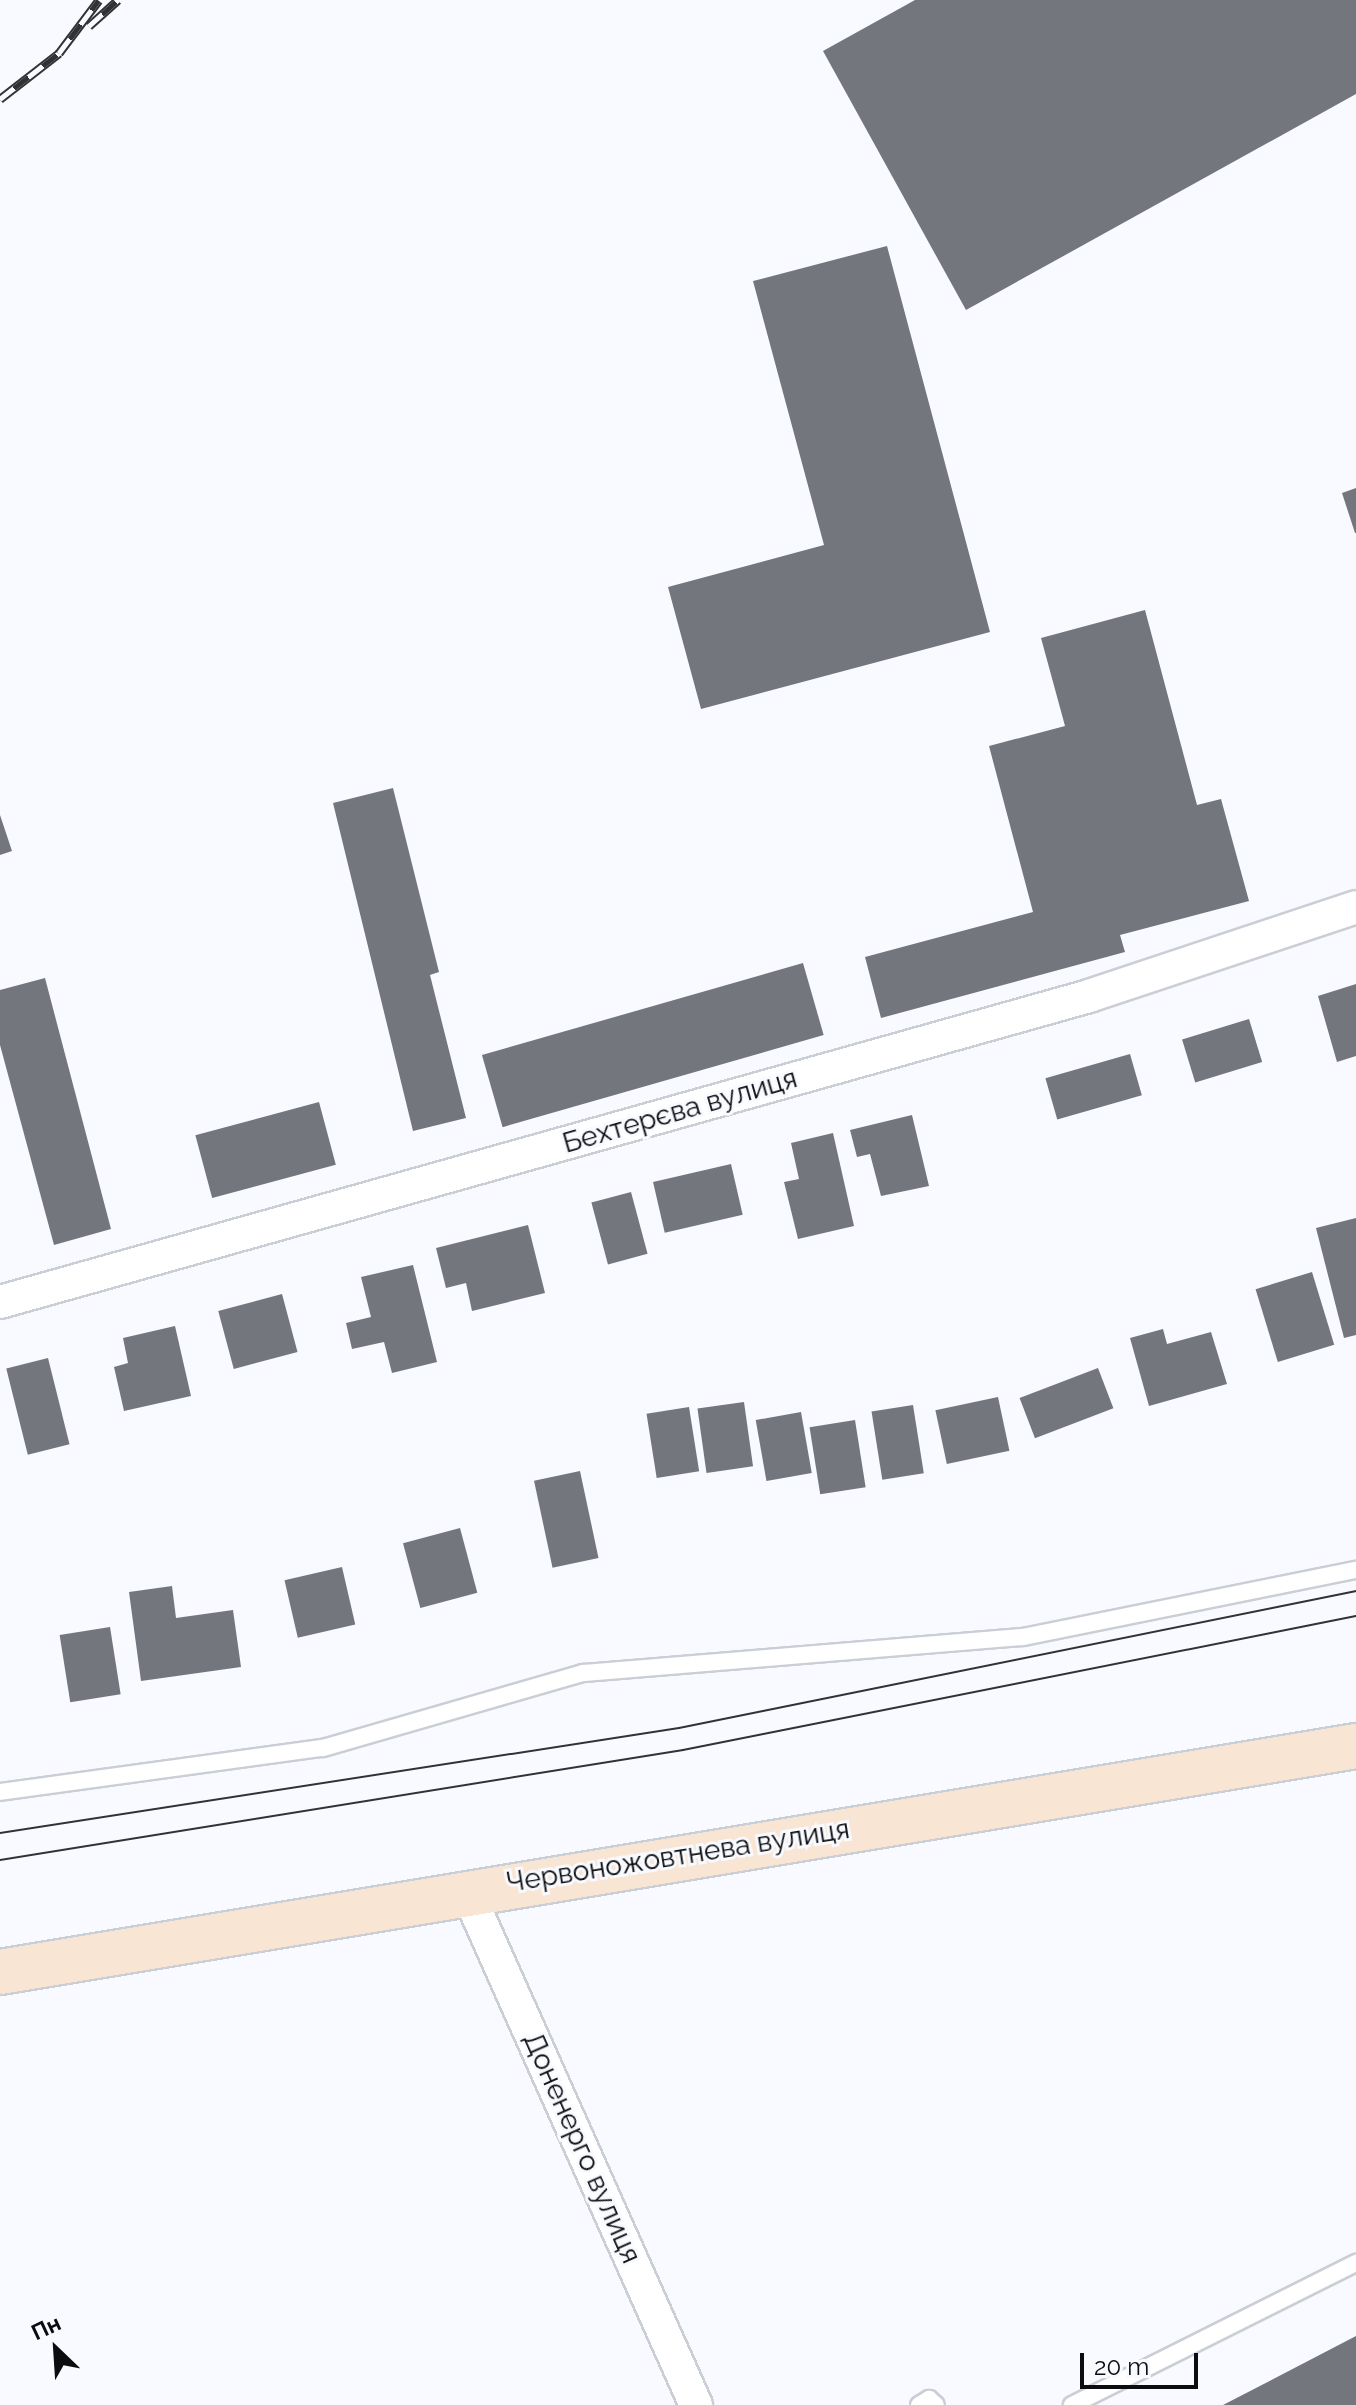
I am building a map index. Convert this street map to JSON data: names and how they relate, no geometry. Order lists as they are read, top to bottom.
{
  "streets": {
    "main road": ["Червоножовтнева вулиця"],
    "street": ["Бехтерєва вулиця", "Доненерго вулиця"]
  },
  "crossings": [
    ["Червоножовтнева вулиця", "Доненерго вулиця"]
  ],
  "scale_bar": "20 m",
  "north": "top left"
}
